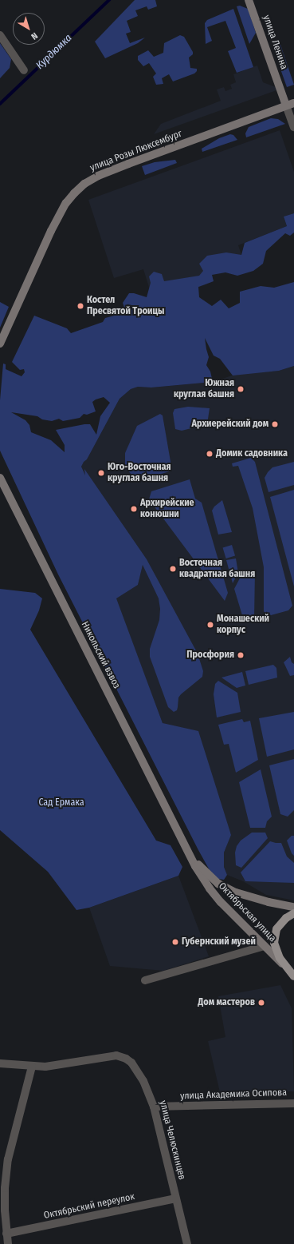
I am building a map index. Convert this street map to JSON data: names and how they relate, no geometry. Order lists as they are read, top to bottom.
{
  "streets": {
    "main road": [
      "улица Ленина",
      "улица Розы Люксембург",
      "Никольский взвоз",
      "Октябрьская улица"
    ],
    "street": ["улица Академика Осипова", "улица Челюскинцев", "Октябрьский переулок"]
  },
  "crossings": [
    ["улица Ленина", "улица Розы Люксембург"],
    ["Никольский взвоз", "Октябрьская улица"],
    ["улица Академика Осипова", "улица Челюскинцев"],
    ["улица Челюскинцев", "Октябрьский переулок"]
  ],
  "water": ["Курдюмка"],
  "parks": ["Сад Ермака"],
  "places": [
    "Костел Пресвятой Троицы",
    "Южная круглая башня",
    "Архиерейский дом",
    "Домик садовника",
    "Юго-Восточная круглая башня",
    "Архирейские конюшни",
    "Восточная квадратная башня",
    "Монашеский корпус",
    "Просфория",
    "Губернский музей",
    "Дом мастеров"
  ],
  "north": "bottom right"
}
